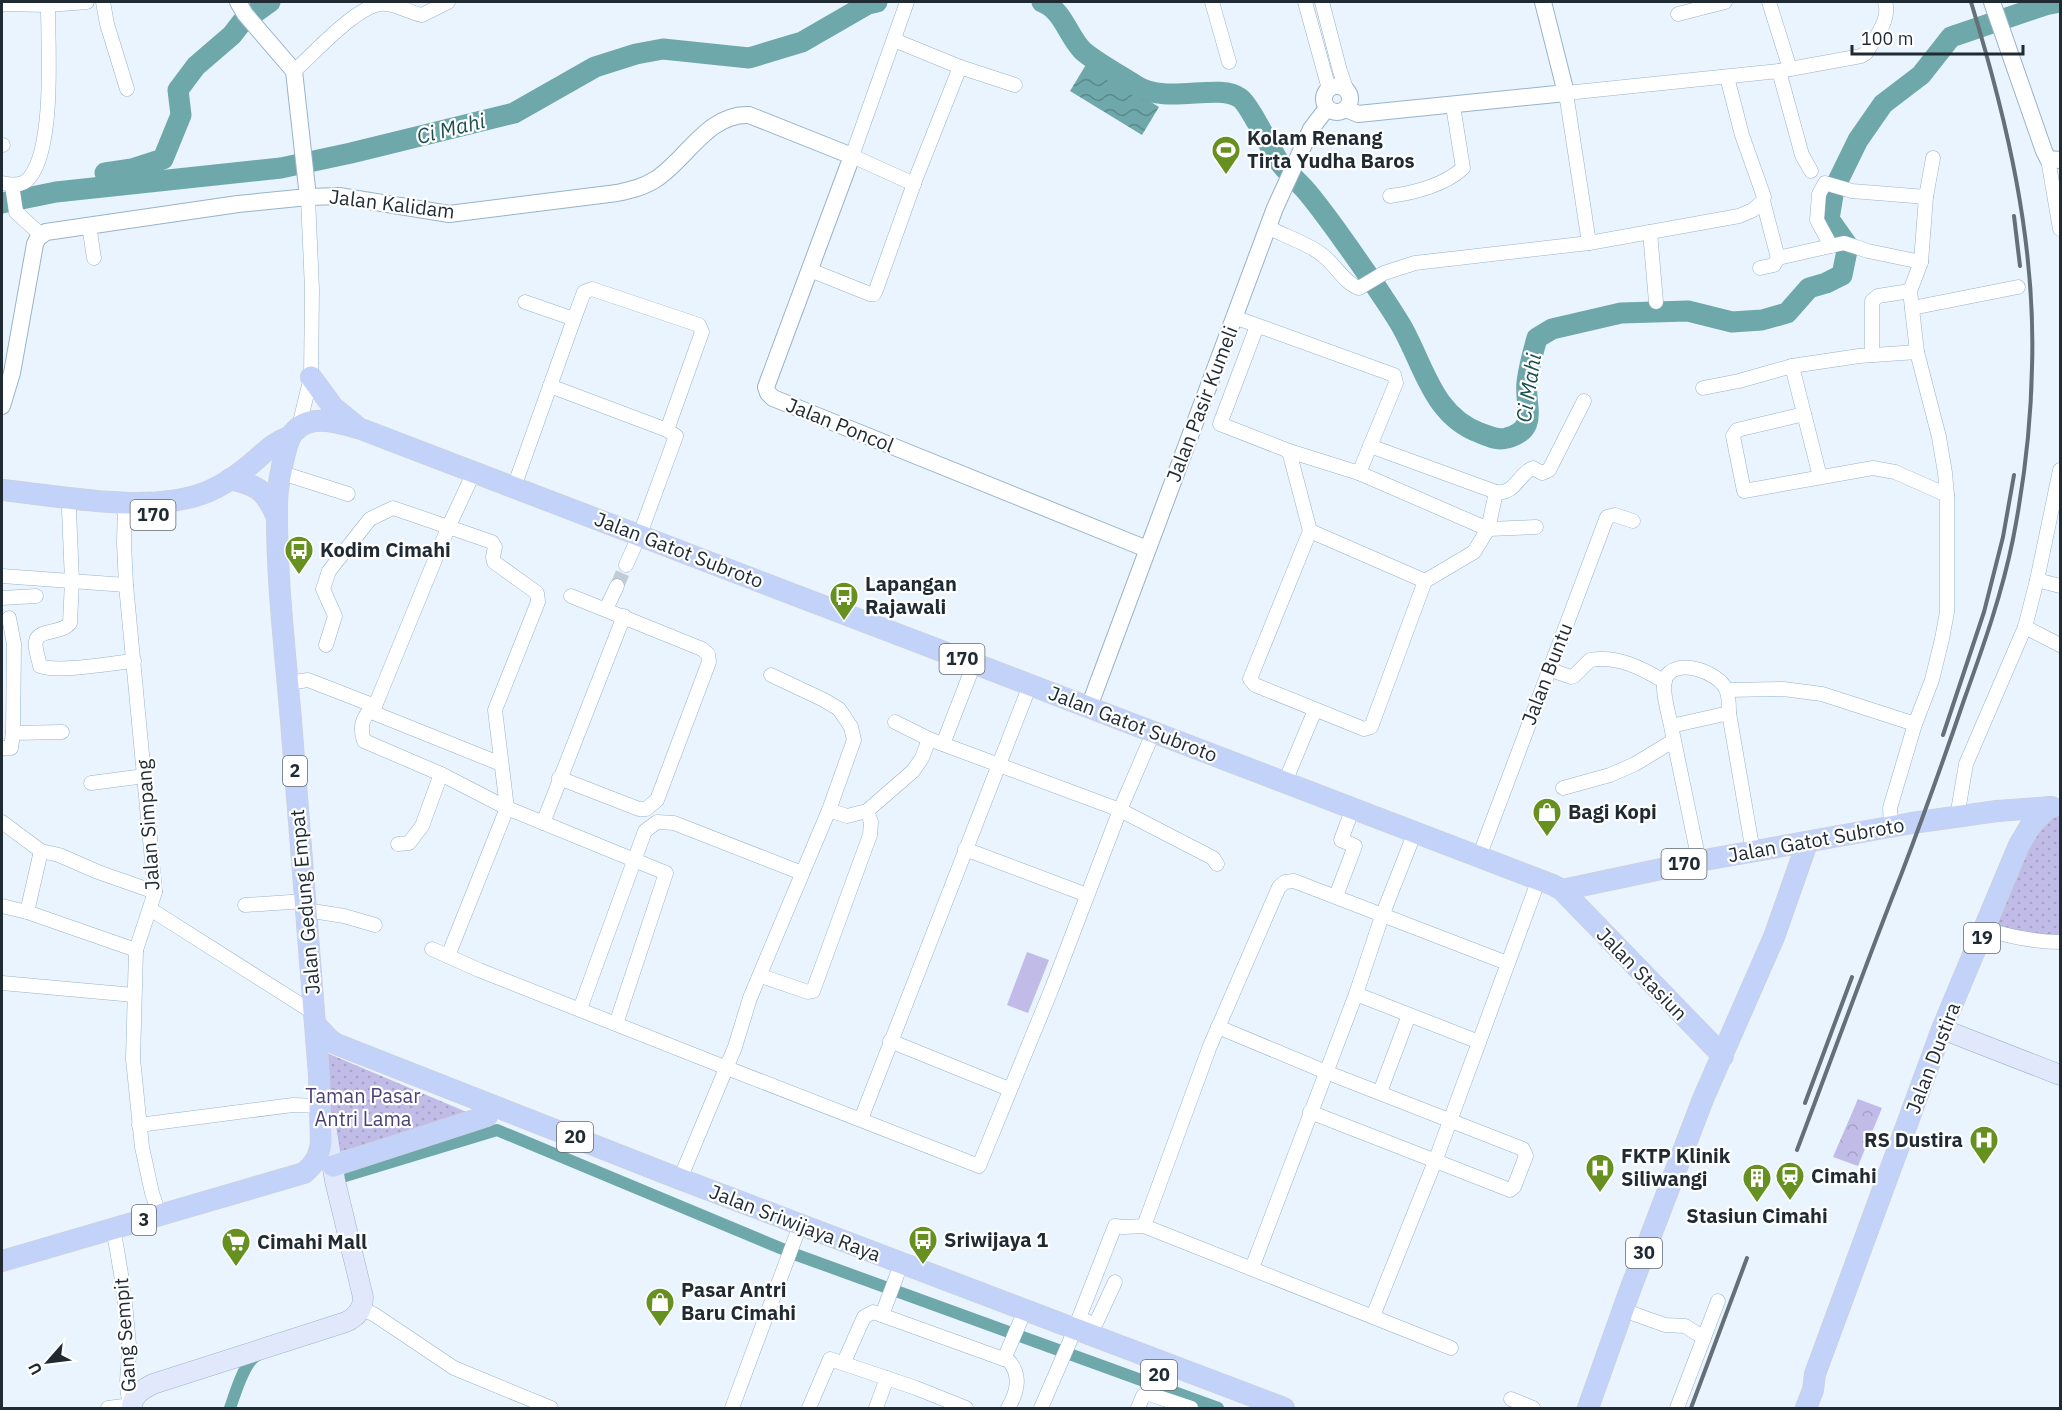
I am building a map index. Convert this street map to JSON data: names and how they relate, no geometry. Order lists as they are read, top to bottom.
{
  "streets": {
    "main road": [
      "170",
      "Jalan Gatot Subroto",
      "2",
      "Jalan Gedung Empat",
      "19",
      "Jalan Stasiun",
      "Jalan Dustira",
      "20",
      "3",
      "Jalan Sriwijaya Raya",
      "30"
    ],
    "street": [
      "Jalan Kalidam",
      "Jalan Pasir Kumeli",
      "Jalan Poncol",
      "Jalan Buntu",
      "Jalan Simpang",
      "Gang Sempit"
    ]
  },
  "crossings": [
    ["Jalan Kalidam", "Jalan Poncol"],
    ["Jalan Pasir Kumeli", "Jalan Poncol"],
    ["Jalan Pasir Kumeli", "Jalan Gatot Subroto"],
    ["170", "Jalan Gatot Subroto"],
    ["170", "Jalan Dustira"],
    ["Jalan Gatot Subroto", "Jalan Buntu"],
    ["Jalan Gatot Subroto", "Jalan Simpang"],
    ["Jalan Gatot Subroto", "Jalan Gedung Empat"],
    ["Jalan Gatot Subroto", "Jalan Stasiun"],
    ["Jalan Gatot Subroto", "30"],
    ["Jalan Simpang", "3"],
    ["Jalan Gedung Empat", "3"],
    ["Jalan Gedung Empat", "Jalan Sriwijaya Raya"],
    ["Jalan Stasiun", "30"],
    ["3", "Gang Sempit"]
  ],
  "water": ["Ci Mahi"],
  "parks": ["Taman Pasar Antri Lama"],
  "places": {
    "sports": ["Kolam Renang Tirta Yudha Baros"],
    "bus stop": ["Kodim Cimahi", "Lapangan Rajawali", "Sriwijaya 1"],
    "shop": ["Bagi Kopi", "Pasar Antri Baru Cimahi"],
    "hospital": ["RS Dustira", "FKTP Klinik Siliwangi"],
    "station": ["Cimahi"],
    "building": ["Stasiun Cimahi"],
    "supermarket": ["Cimahi Mall"]
  },
  "scale_bar": "100 m",
  "north": "bottom left"
}
